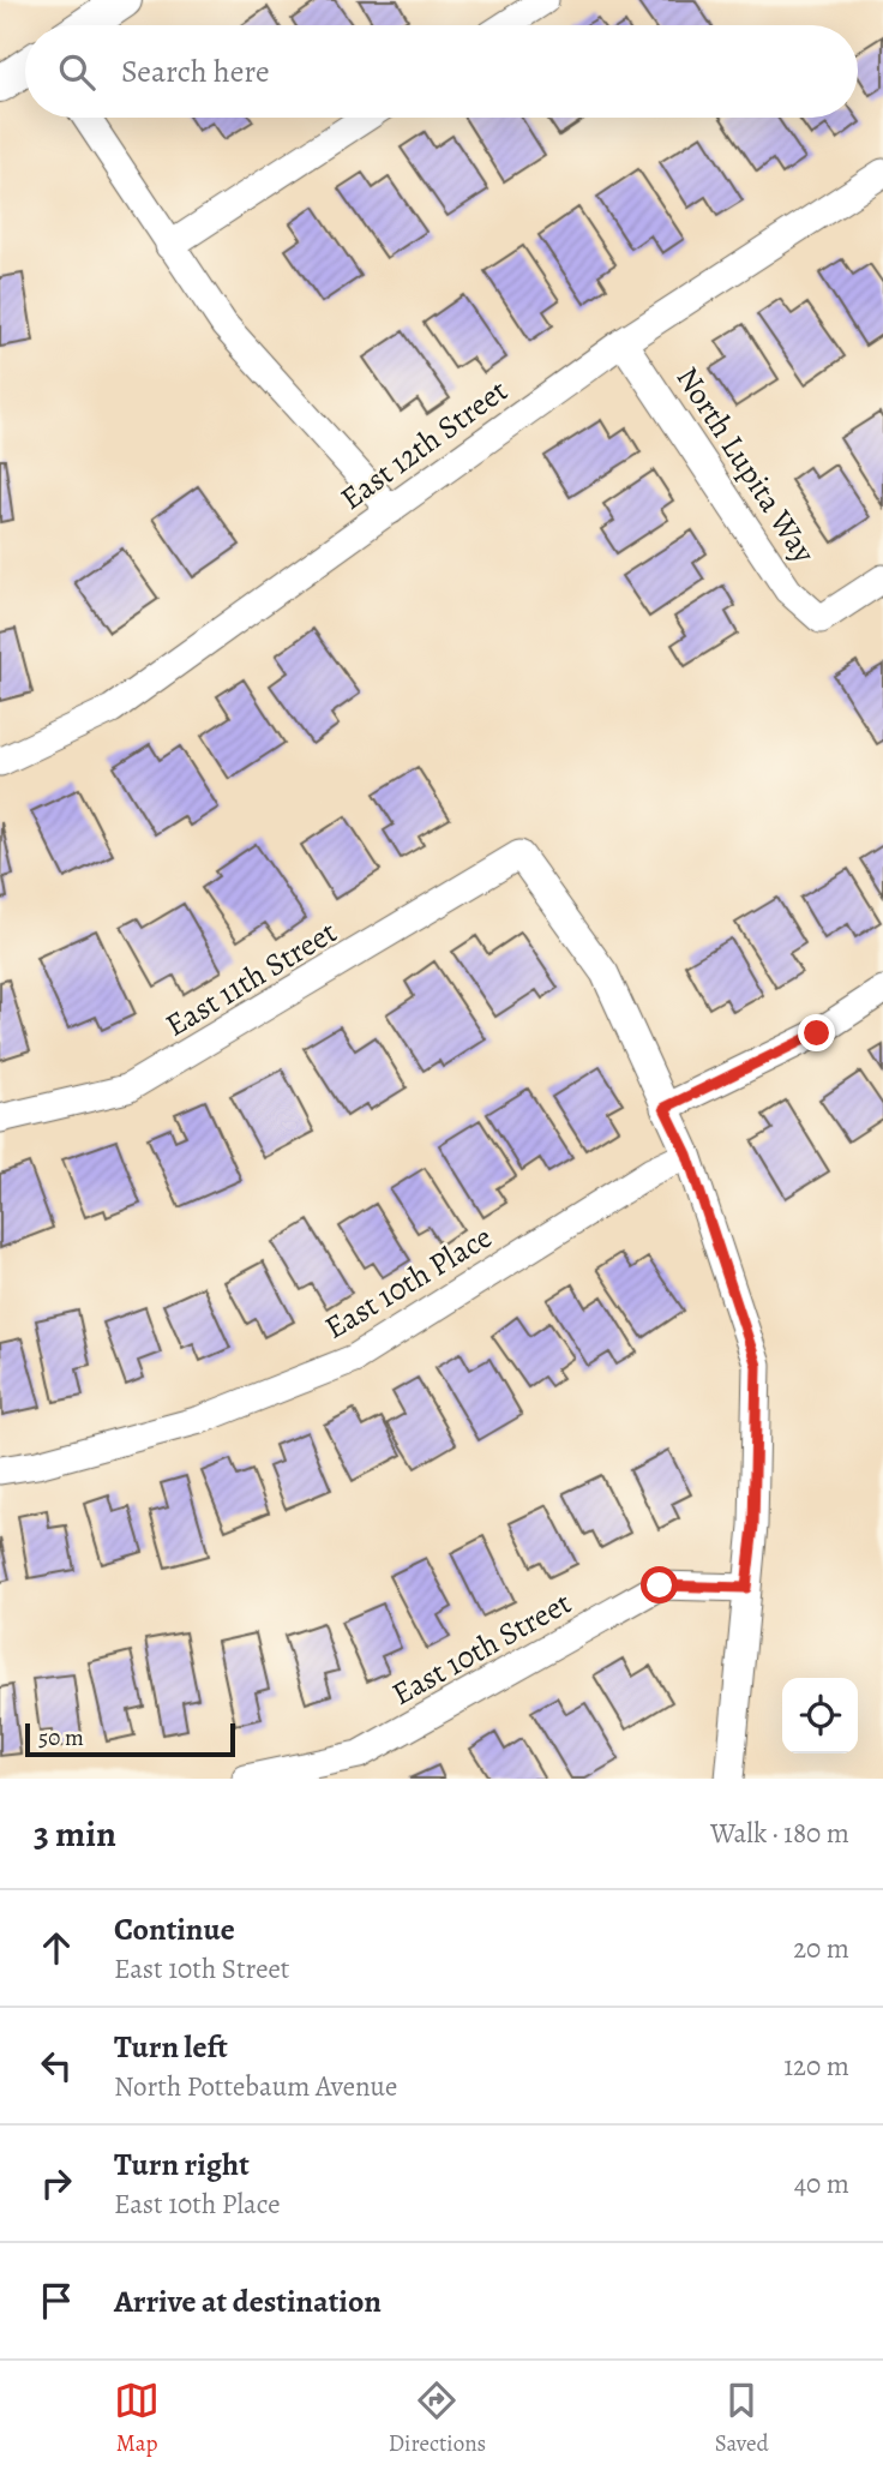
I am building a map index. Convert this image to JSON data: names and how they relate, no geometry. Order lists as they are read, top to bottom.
{
  "streets": {
    "street": [
      "East 12th Street",
      "North Lupita Way",
      "East 11th Street",
      "East 10th Place",
      "East 10th Street"
    ]
  },
  "crossings": [
    ["East 12th Street", "North Lupita Way"]
  ],
  "scale_bar": "50 m",
  "page": {
    "search": "Search here",
    "scale": "50 m",
    "heading": ["3 min", "Walk · 180 m"],
    "list": [
      ["Continue", "East 10th Street", "20 m"],
      ["Turn left", "North Pottebaum Avenue", "120 m"],
      ["Turn right", "East 10th Place", "40 m"],
      "Arrive at destination"
    ],
    "nav": ["Map", "Directions", "Saved"]
  }
}
